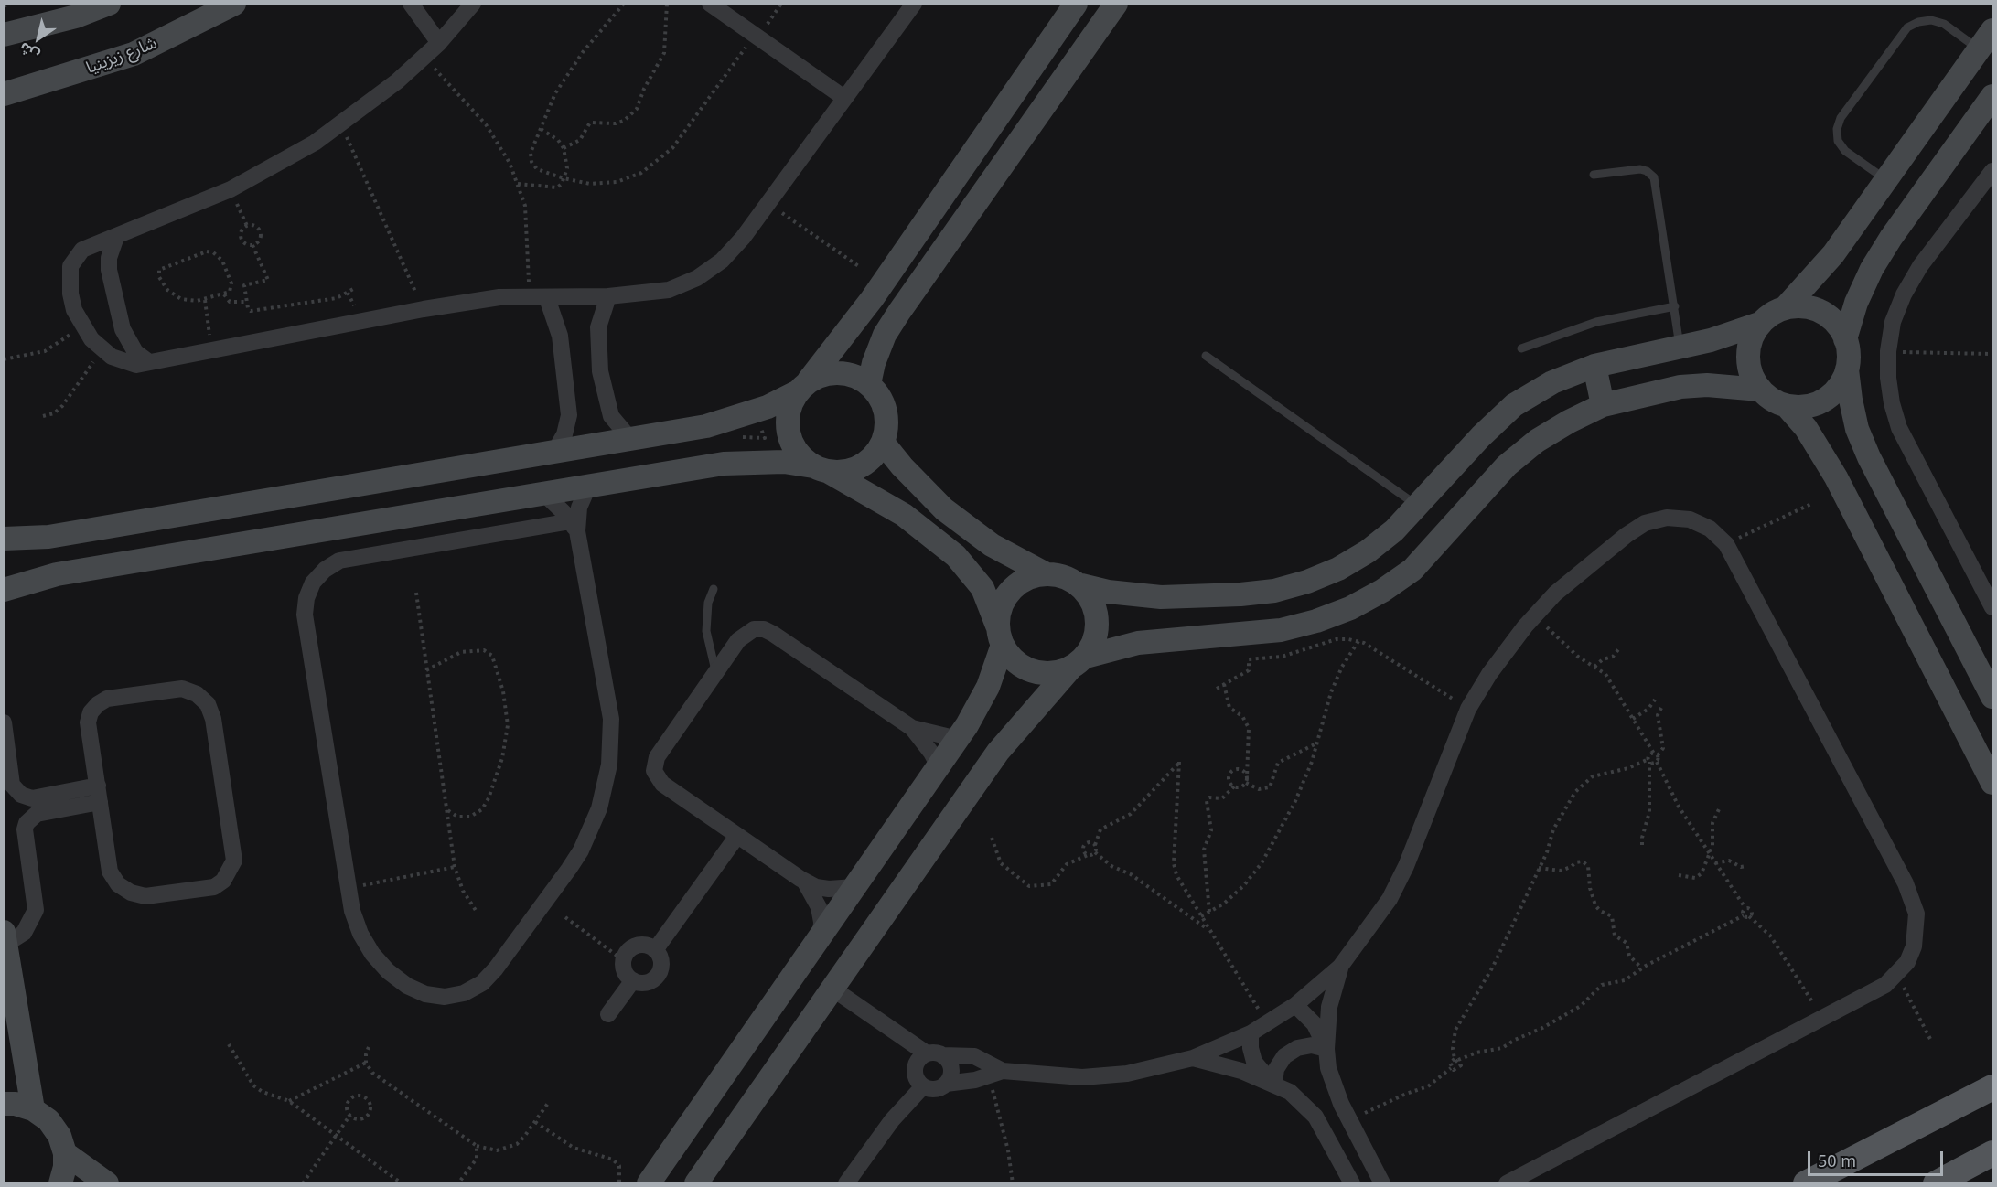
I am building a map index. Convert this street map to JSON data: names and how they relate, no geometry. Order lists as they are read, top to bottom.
{
  "streets": {
    "street": ["شارع زيزينيا"]
  },
  "scale_bar": "50 m",
  "north": "bottom left"
}
